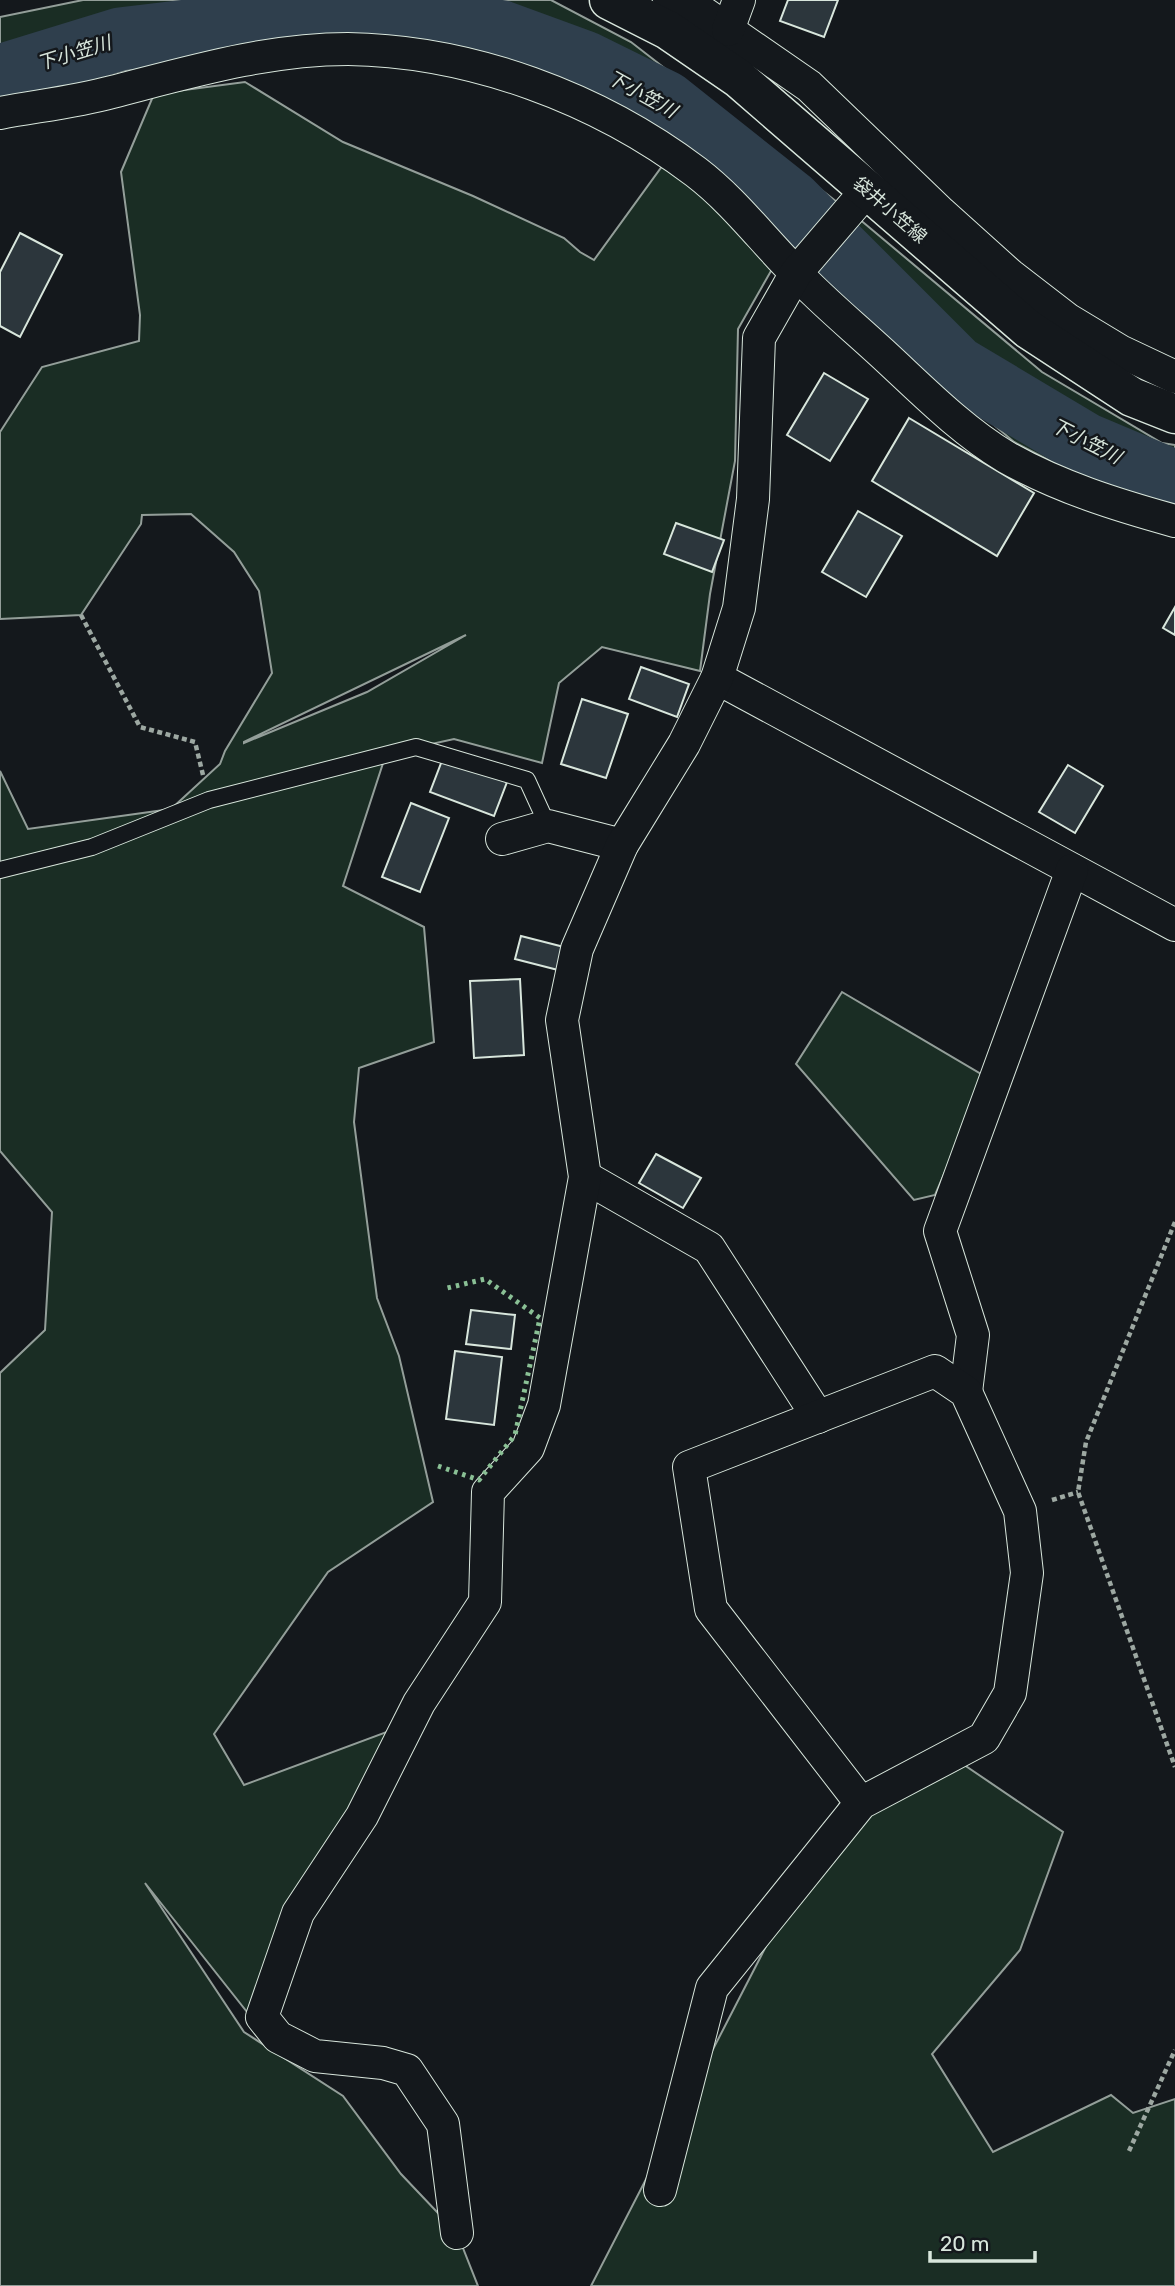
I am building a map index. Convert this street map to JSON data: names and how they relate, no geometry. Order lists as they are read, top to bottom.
{
  "streets": {
    "main road": ["袋井小笠線"]
  },
  "water": ["下小笠川"],
  "scale_bar": "20 m"
}
